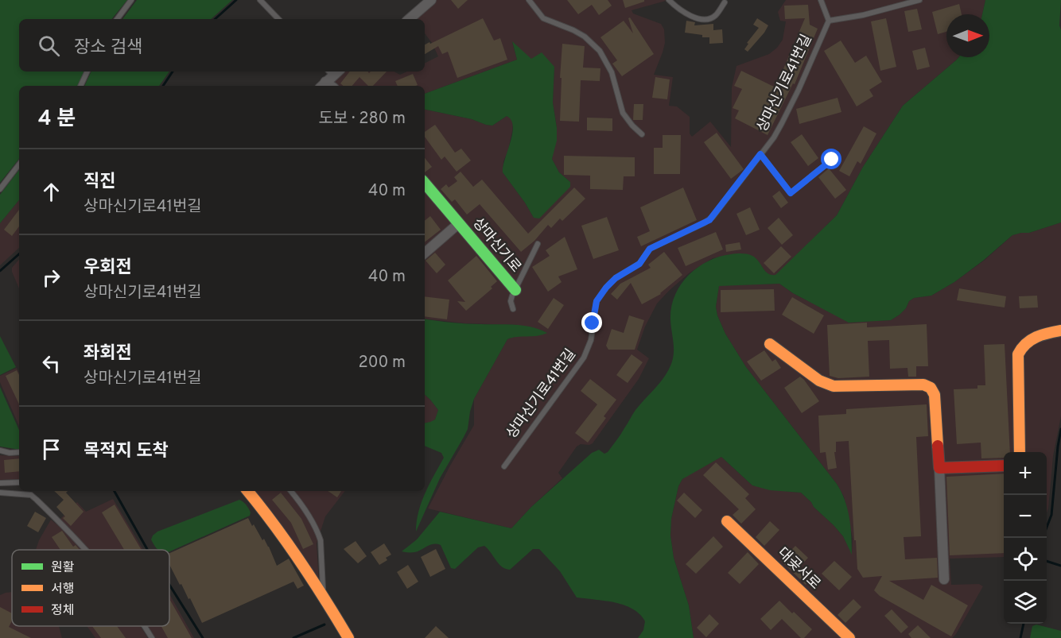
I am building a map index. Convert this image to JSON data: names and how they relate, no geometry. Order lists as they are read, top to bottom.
{
  "streets": {
    "street": ["상마신기로", "대곶서로"],
    "lane": ["상마신기로41번길"]
  },
  "legend": ["원활", "서행", "정체"],
  "north": "right",
  "page": {
    "search": "장소 검색",
    "heading": ["4 분", "도보 · 280 m"],
    "list": [
      ["직진", "상마신기로41번길", "40 m"],
      ["우회전", "상마신기로41번길", "40 m"],
      ["좌회전", "상마신기로41번길", "200 m"],
      "목적지 도착"
    ],
    "map_buttons": ["+", "−"]
  }
}
